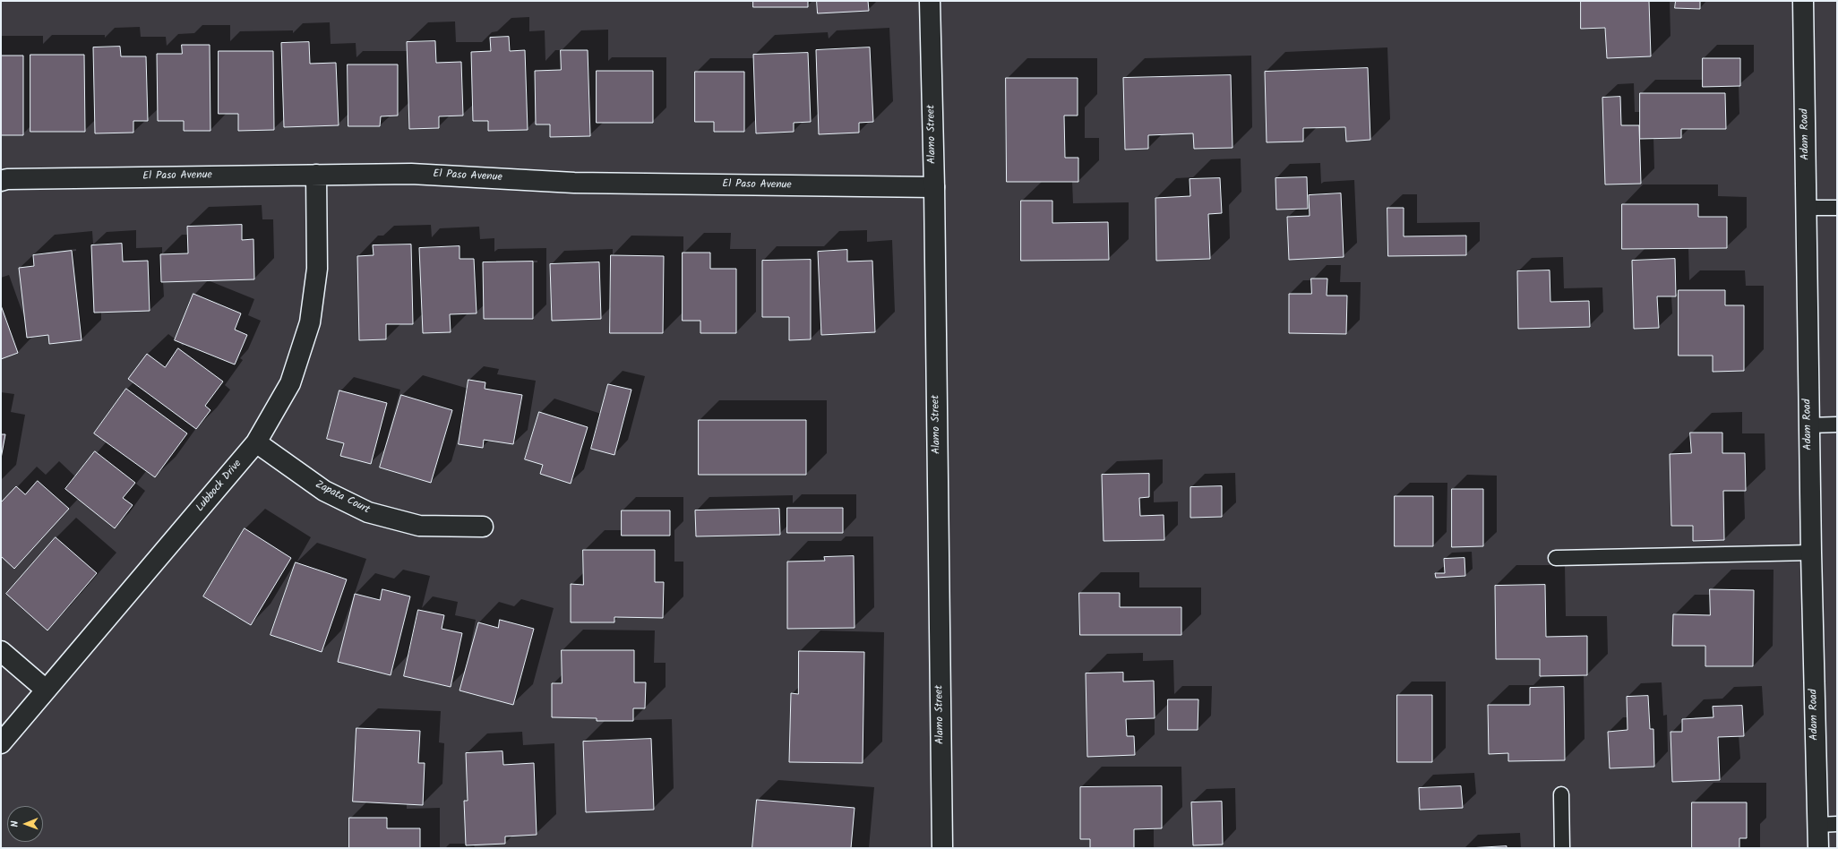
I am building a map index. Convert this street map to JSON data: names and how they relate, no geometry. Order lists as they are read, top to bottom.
{
  "streets": {
    "street": [
      "Alamo Street",
      "Adam Road",
      "El Paso Avenue",
      "Lubbock Drive",
      "Zapata Court"
    ]
  },
  "crossings": [
    ["Alamo Street", "El Paso Avenue"],
    ["El Paso Avenue", "Lubbock Drive"],
    ["Lubbock Drive", "Zapata Court"]
  ],
  "north": "left"
}
